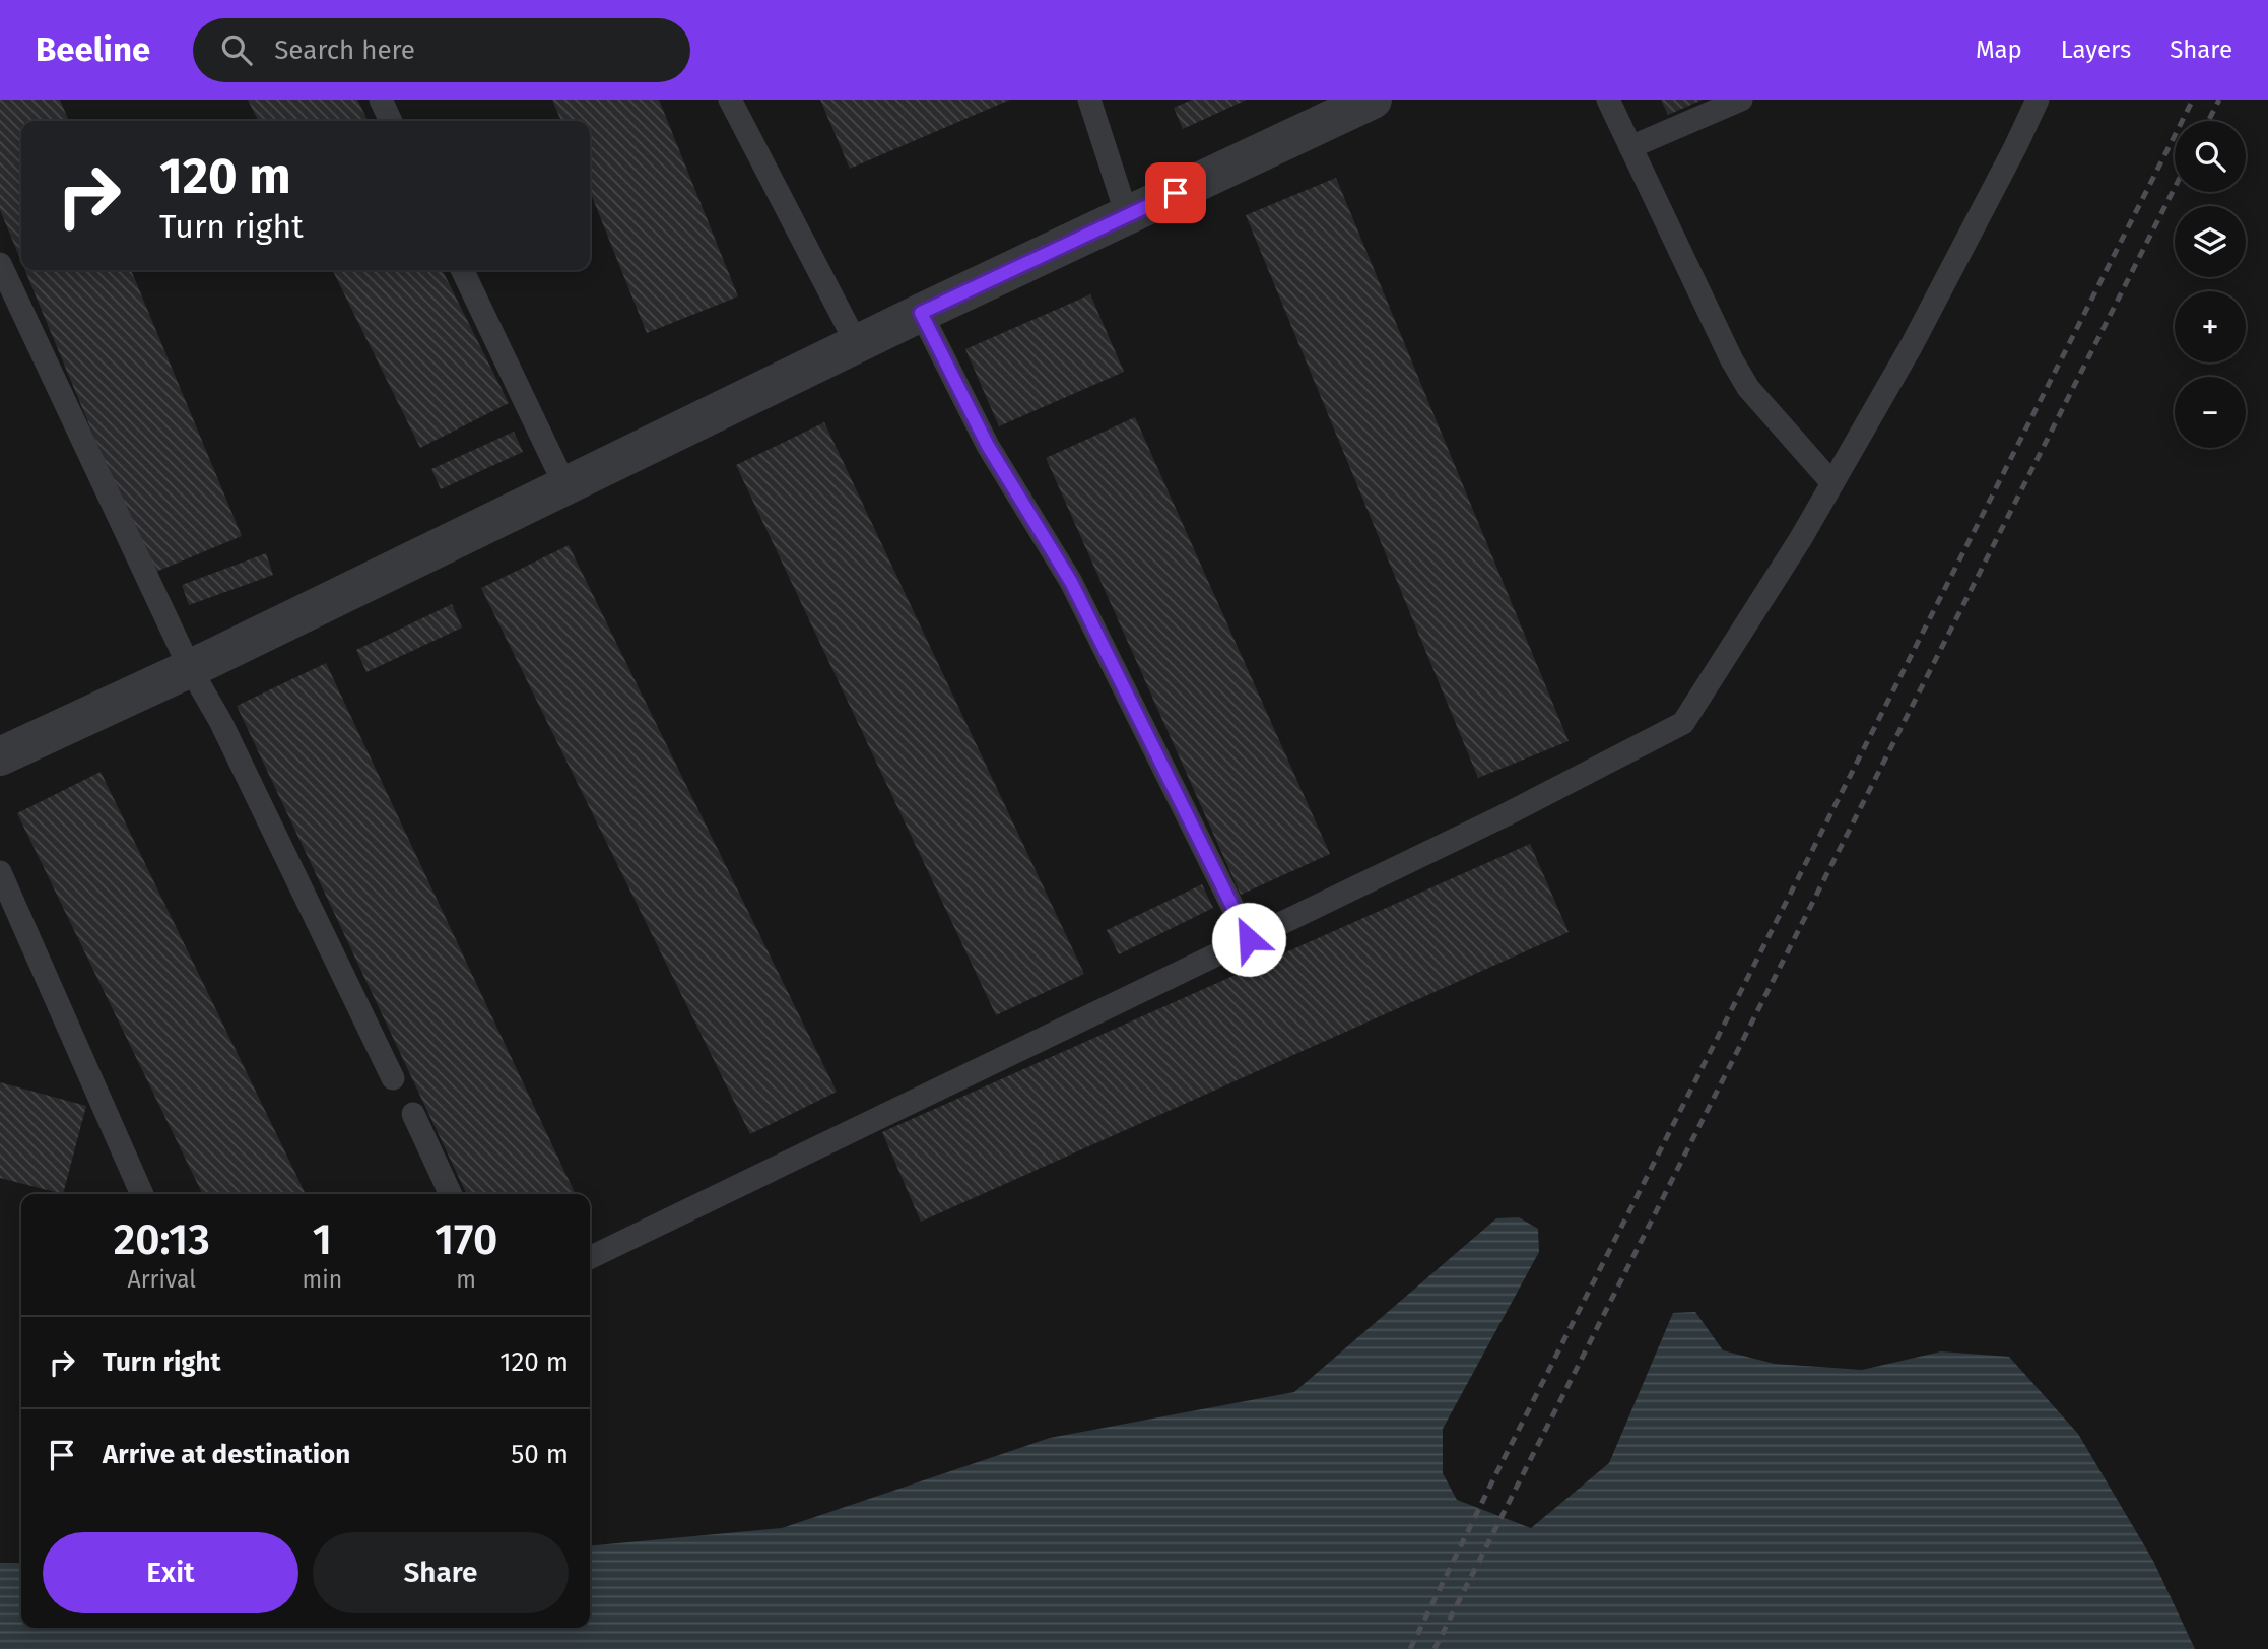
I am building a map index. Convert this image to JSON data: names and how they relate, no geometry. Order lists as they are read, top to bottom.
{
  "page": {
    "header": "Beeline",
    "search": "Search here",
    "nav": ["Map", "Layers", "Share"],
    "map_buttons": ["+", "−"],
    "turn": ["120 m", "Turn right"],
    "eta": [
      "20:13",
      "Arrival",
      "1",
      "min",
      "170",
      "m"
    ],
    "list": [
      {
        "name": "Turn right",
        "value": "120 m"
      },
      {
        "name": "Arrive at destination",
        "value": "50 m"
      }
    ],
    "buttons": ["Exit", "Share"]
  }
}
